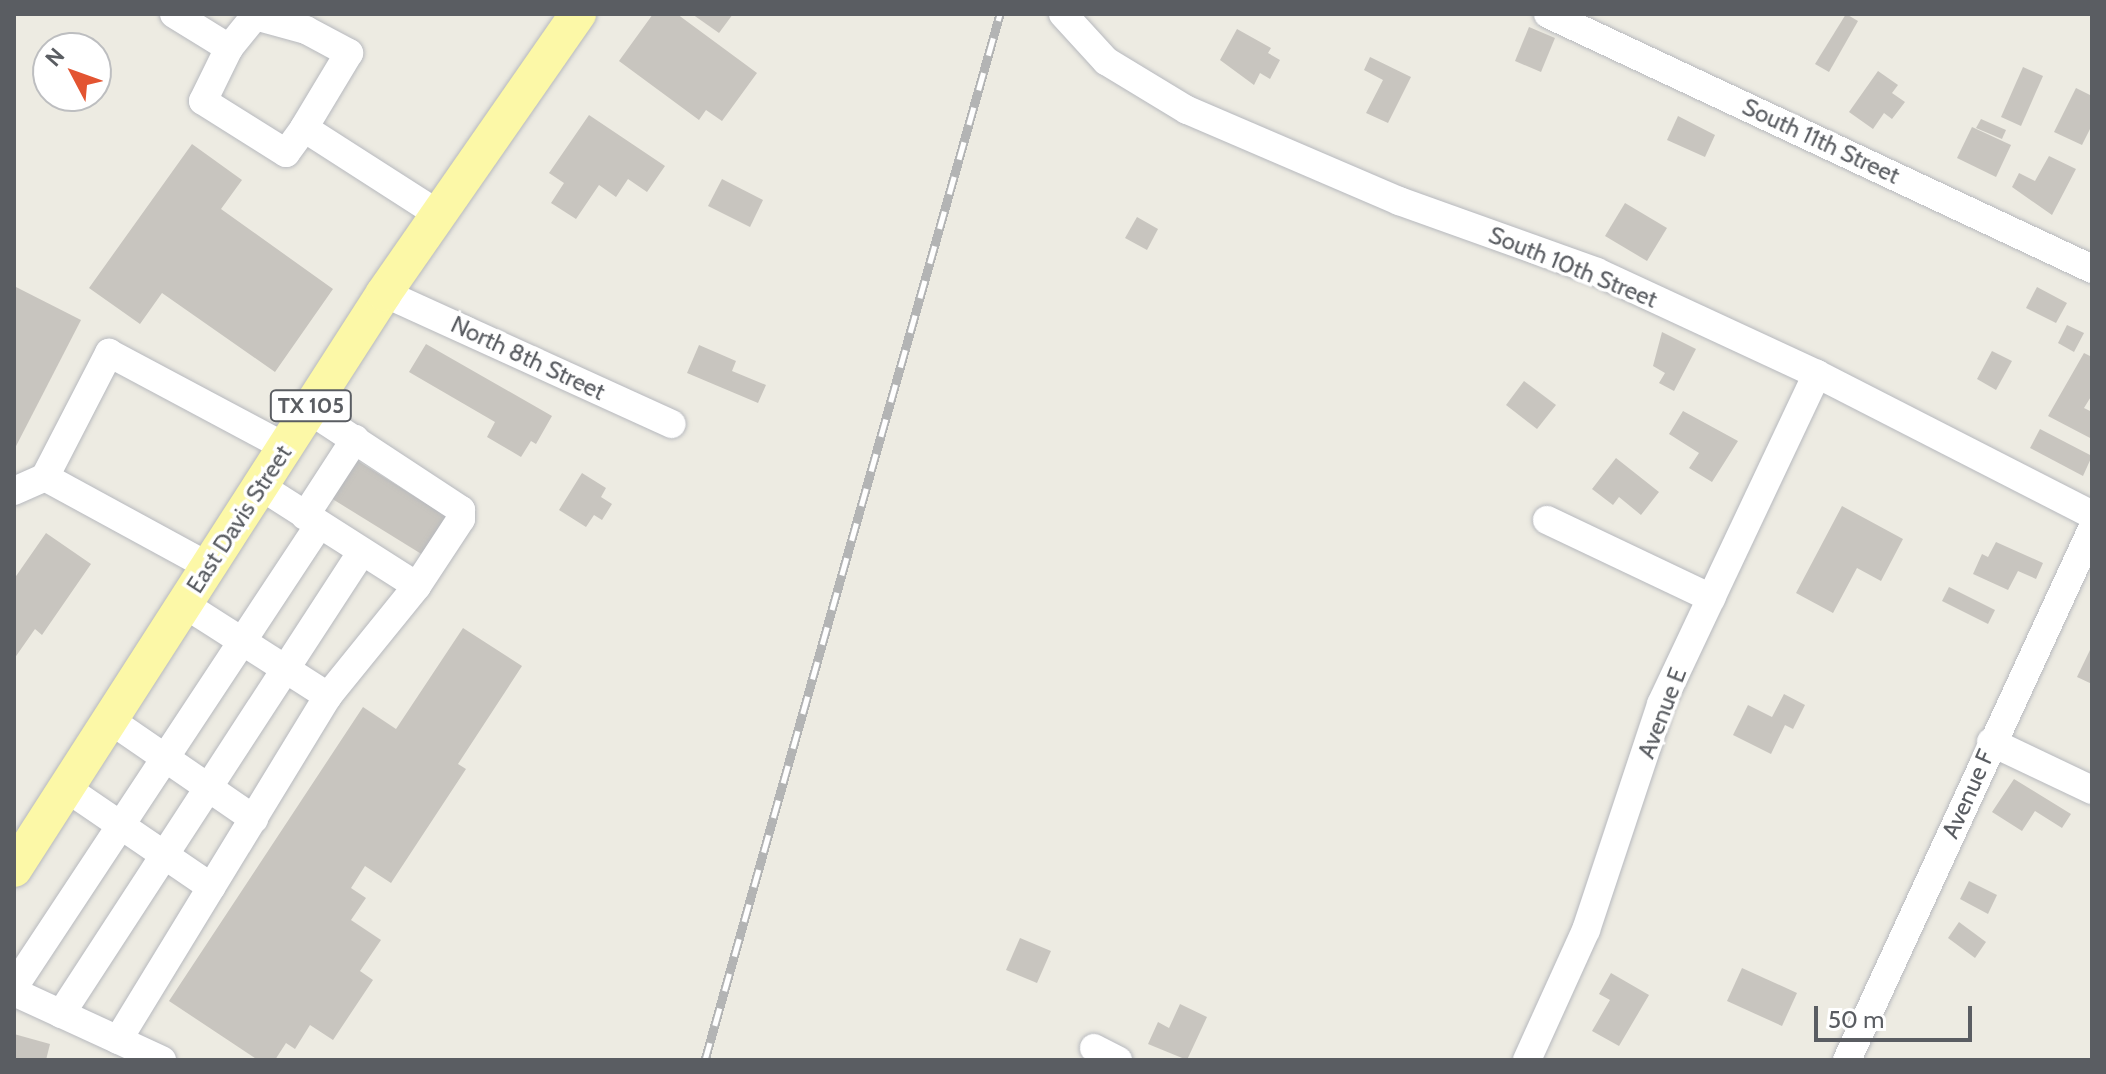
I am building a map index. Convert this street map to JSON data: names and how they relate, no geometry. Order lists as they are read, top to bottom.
{
  "streets": {
    "main road": ["TX 105", "East Davis Street"],
    "street": [
      "South 11th Street",
      "South 10th Street",
      "North 8th Street",
      "Avenue E",
      "Avenue F"
    ]
  },
  "crossings": [
    ["South 10th Street", "Avenue E"],
    ["North 8th Street", "East Davis Street"]
  ],
  "scale_bar": "50 m",
  "north": "top left"
}
